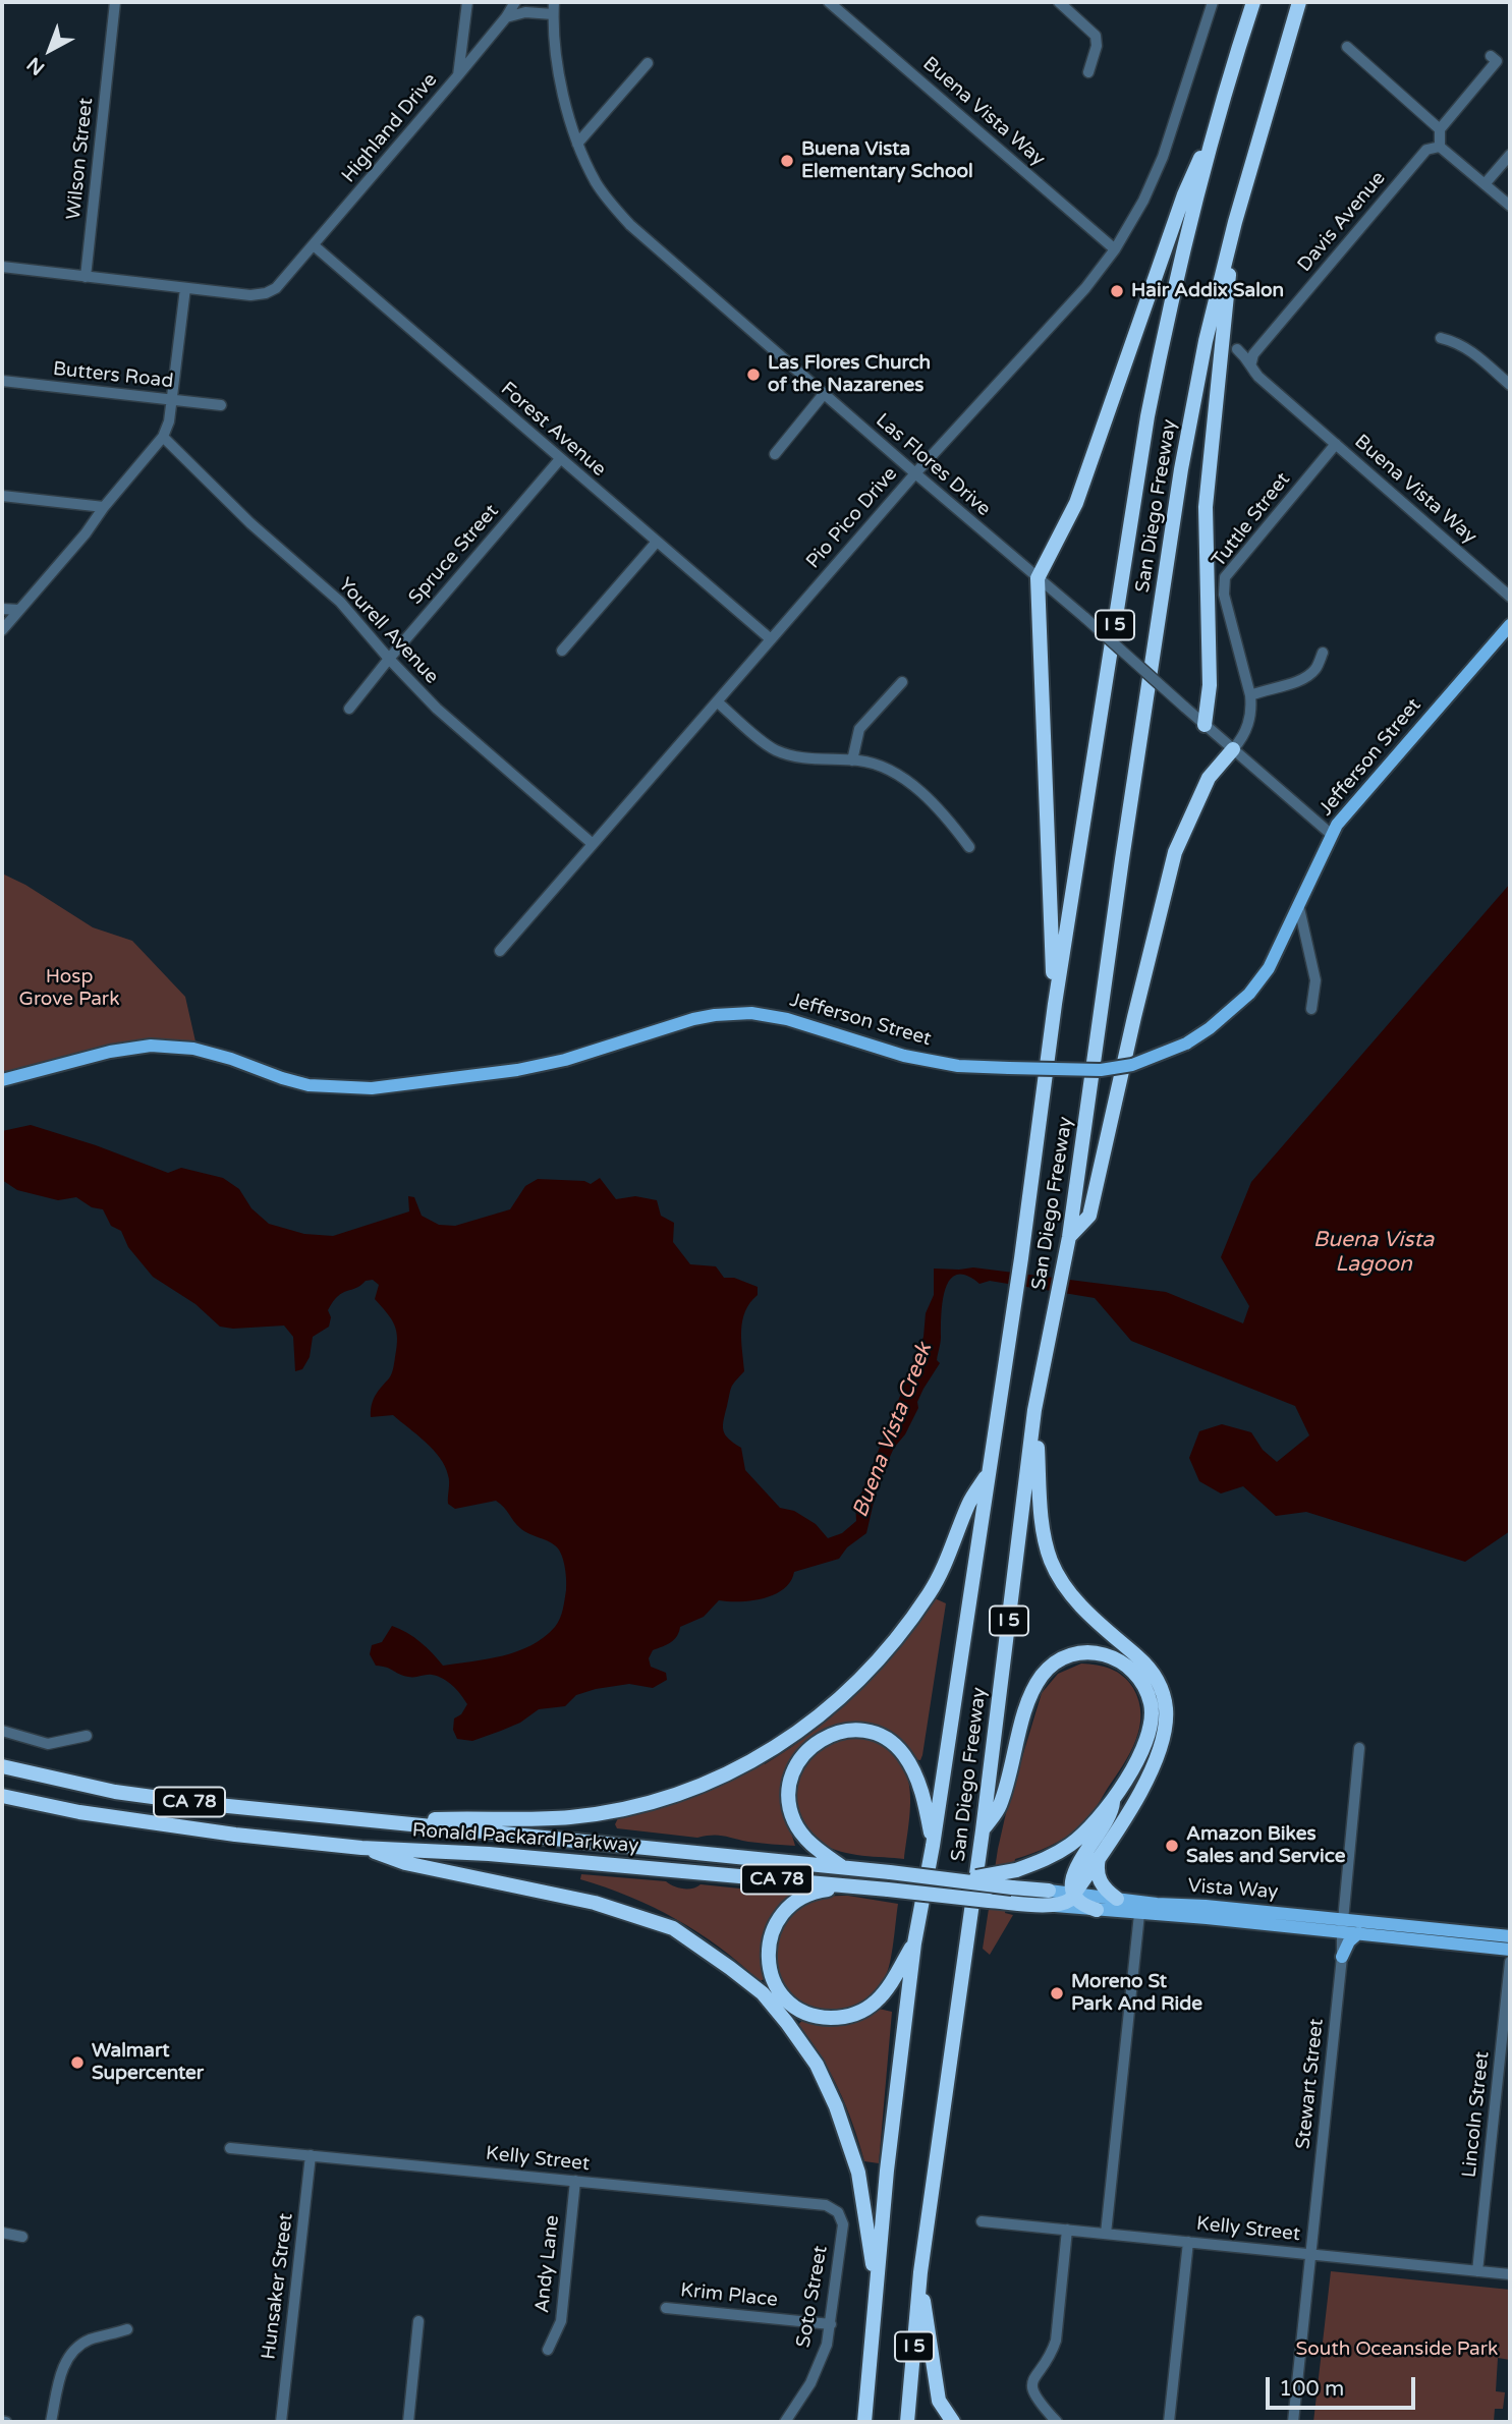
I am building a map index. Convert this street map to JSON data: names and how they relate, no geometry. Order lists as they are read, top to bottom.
{
  "streets": {
    "highway": [
      "San Diego Freeway",
      "I 5",
      "CA 78",
      "Ronald Packard Parkway",
      "Vista Way"
    ],
    "main road": ["Jefferson Street"],
    "street": [
      "Buena Vista Way",
      "Highland Drive",
      "Wilson Street",
      "Davis Avenue",
      "Butters Road",
      "Forest Avenue",
      "Las Flores Drive",
      "Pio Pico Drive",
      "Tuttle Street",
      "Spruce Street",
      "Yourell Avenue",
      "Stewart Street",
      "Lincoln Street",
      "Kelly Street",
      "Andy Lane",
      "Hunsaker Street",
      "Krim Place",
      "Soto Street"
    ]
  },
  "crossings": [
    ["Buena Vista Way", "Davis Avenue"],
    ["Buena Vista Way", "Pio Pico Drive"],
    ["Buena Vista Way", "Tuttle Street"],
    ["Highland Drive", "Forest Avenue"],
    ["Forest Avenue", "Pio Pico Drive"],
    ["Forest Avenue", "Spruce Street"],
    ["Las Flores Drive", "Pio Pico Drive"],
    ["Las Flores Drive", "Tuttle Street"],
    ["Las Flores Drive", "Jefferson Street"],
    ["Pio Pico Drive", "Yourell Avenue"],
    ["Spruce Street", "Yourell Avenue"],
    ["Ronald Packard Parkway", "Vista Way"],
    ["Vista Way", "Stewart Street"],
    ["Stewart Street", "Kelly Street"],
    ["Lincoln Street", "Kelly Street"],
    ["Kelly Street", "Andy Lane"],
    ["Kelly Street", "Hunsaker Street"],
    ["Kelly Street", "Soto Street"],
    ["Krim Place", "Soto Street"]
  ],
  "water": ["Buena Vista Lagoon", "Buena Vista Creek"],
  "parks": ["Hosp Grove Park", "South Oceanside Park"],
  "places": [
    "Buena Vista Elementary School",
    "Hair Addix Salon",
    "Las Flores Church of the Nazarenes",
    "Amazon Bikes Sales and Service",
    "Moreno St Park And Ride",
    "Walmart Supercenter"
  ],
  "scale_bar": "100 m",
  "north": "bottom left"
}
